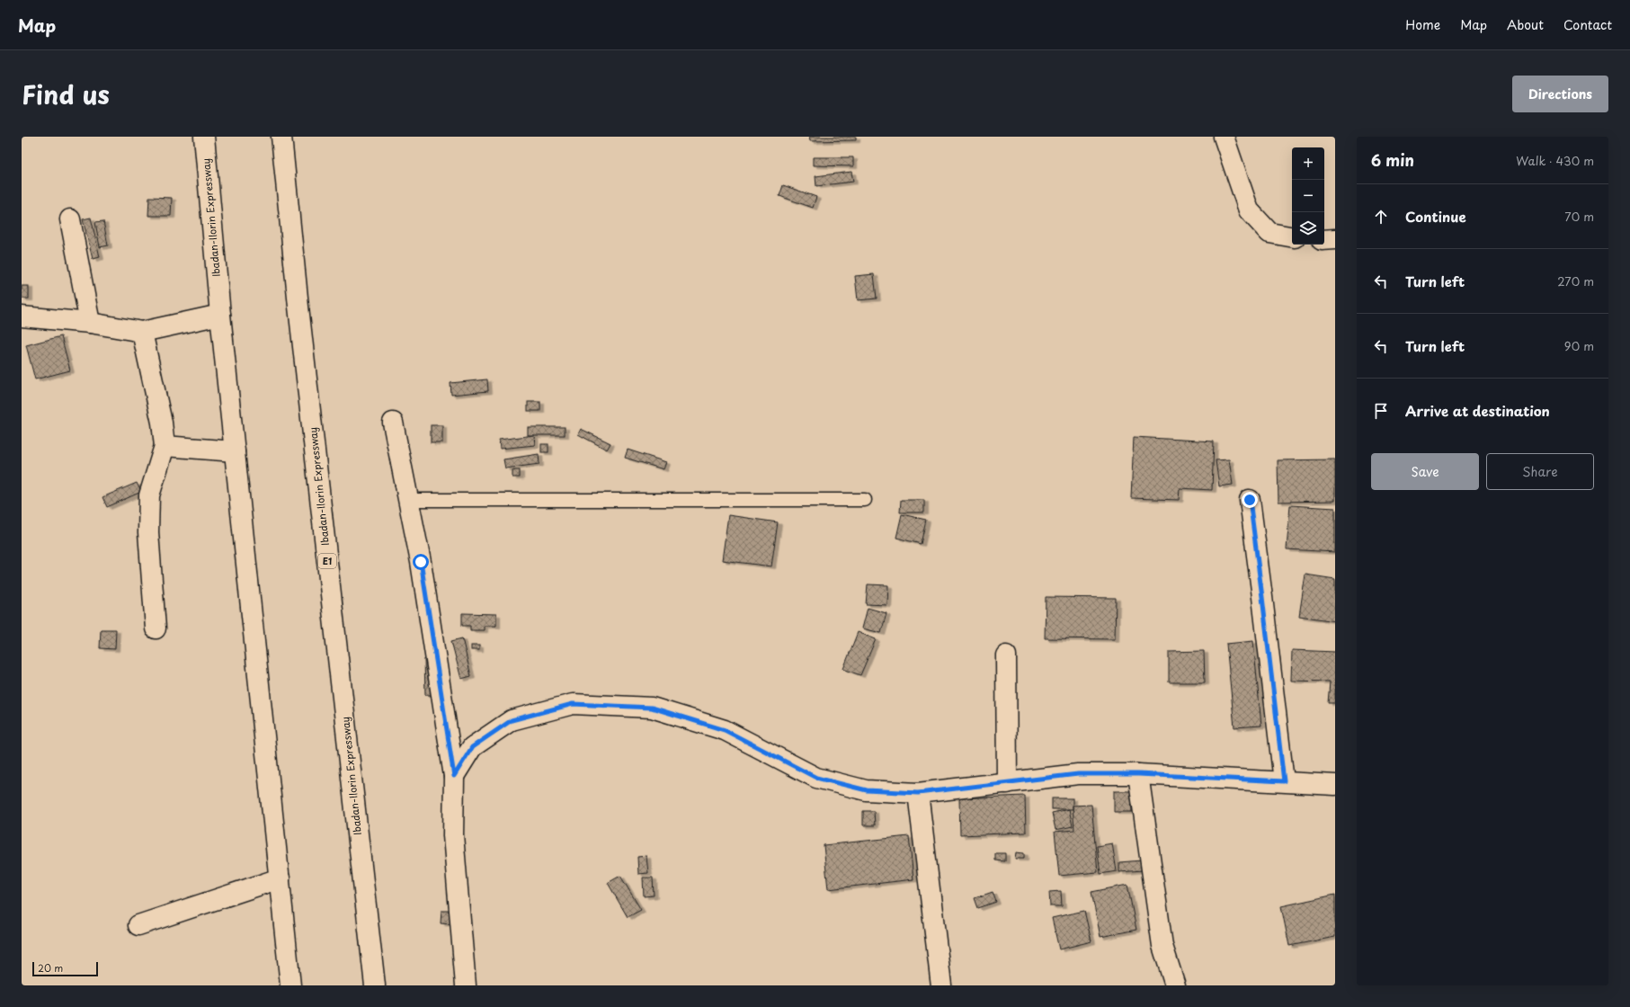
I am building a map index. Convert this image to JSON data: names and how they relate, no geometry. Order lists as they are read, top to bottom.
{
  "streets": {
    "main road": ["Ibadan-Ilorin Expressway", "E1"]
  },
  "scale_bar": "20 m",
  "page": {
    "header": "Map",
    "nav": [
      "Home",
      "Map",
      "About",
      "Contact"
    ],
    "title": "Find us",
    "buttons": [
      "Directions",
      ["Save", "Share"]
    ],
    "heading": ["6 min", "Walk · 430 m"],
    "map_buttons": ["+", "−"],
    "list": [
      ["Continue", "70 m"],
      ["Turn left", "270 m"],
      ["Turn left", "90 m"],
      "Arrive at destination"
    ],
    "scale": "20 m"
  }
}
